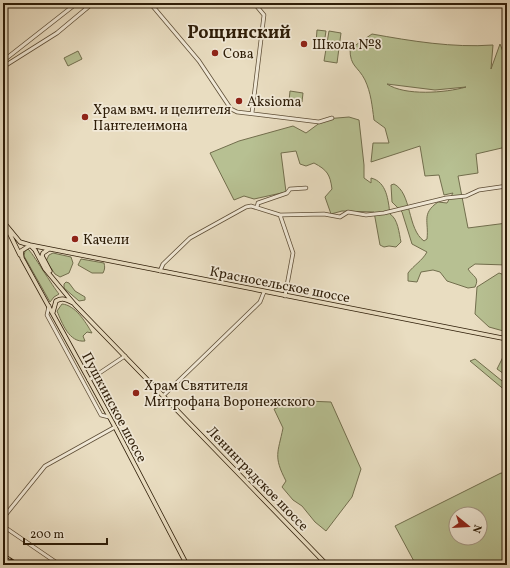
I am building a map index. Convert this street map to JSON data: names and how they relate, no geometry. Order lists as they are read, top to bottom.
{
  "streets": {
    "main road": ["Красносельское шоссе", "Пушкинское шоссе", "Ленинградское шоссе"]
  },
  "crossings": [
    ["Красносельское шоссе", "Ленинградское шоссе"]
  ],
  "districts": ["Рощинский"],
  "places": [
    "Школа №8",
    "Сова",
    "Aksioma",
    "Храм вмч. и целителя Пантелеимона",
    "Качели",
    "Храм Святителя Митрофана Воронежского"
  ],
  "scale_bar": "200 m",
  "north": "right"
}
